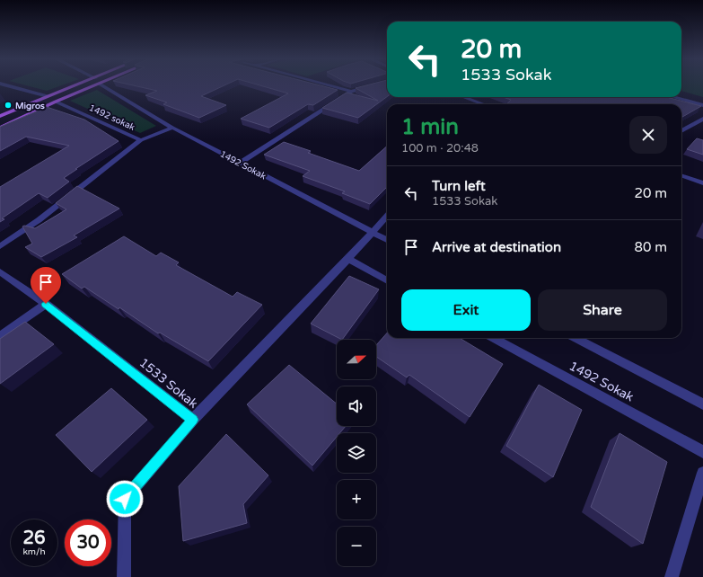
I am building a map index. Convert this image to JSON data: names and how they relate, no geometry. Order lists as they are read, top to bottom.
{
  "streets": {
    "street": ["1492 sokak", "1492 Sokak", "1533 Sokak"]
  },
  "places": ["Migros"],
  "north": "right",
  "page": {
    "turn": ["20 m", "1533 Sokak"],
    "heading": ["1 min", "100 m · 20:48"],
    "list": [
      {
        "name": "Turn left",
        "note": "1533 Sokak",
        "value": "20 m"
      },
      {
        "name": "Arrive at destination",
        "value": "80 m"
      }
    ],
    "buttons": ["Exit", "Share"],
    "map_buttons": ["+", "−"],
    "speed": "26 km/h",
    "limit": "30"
  }
}
